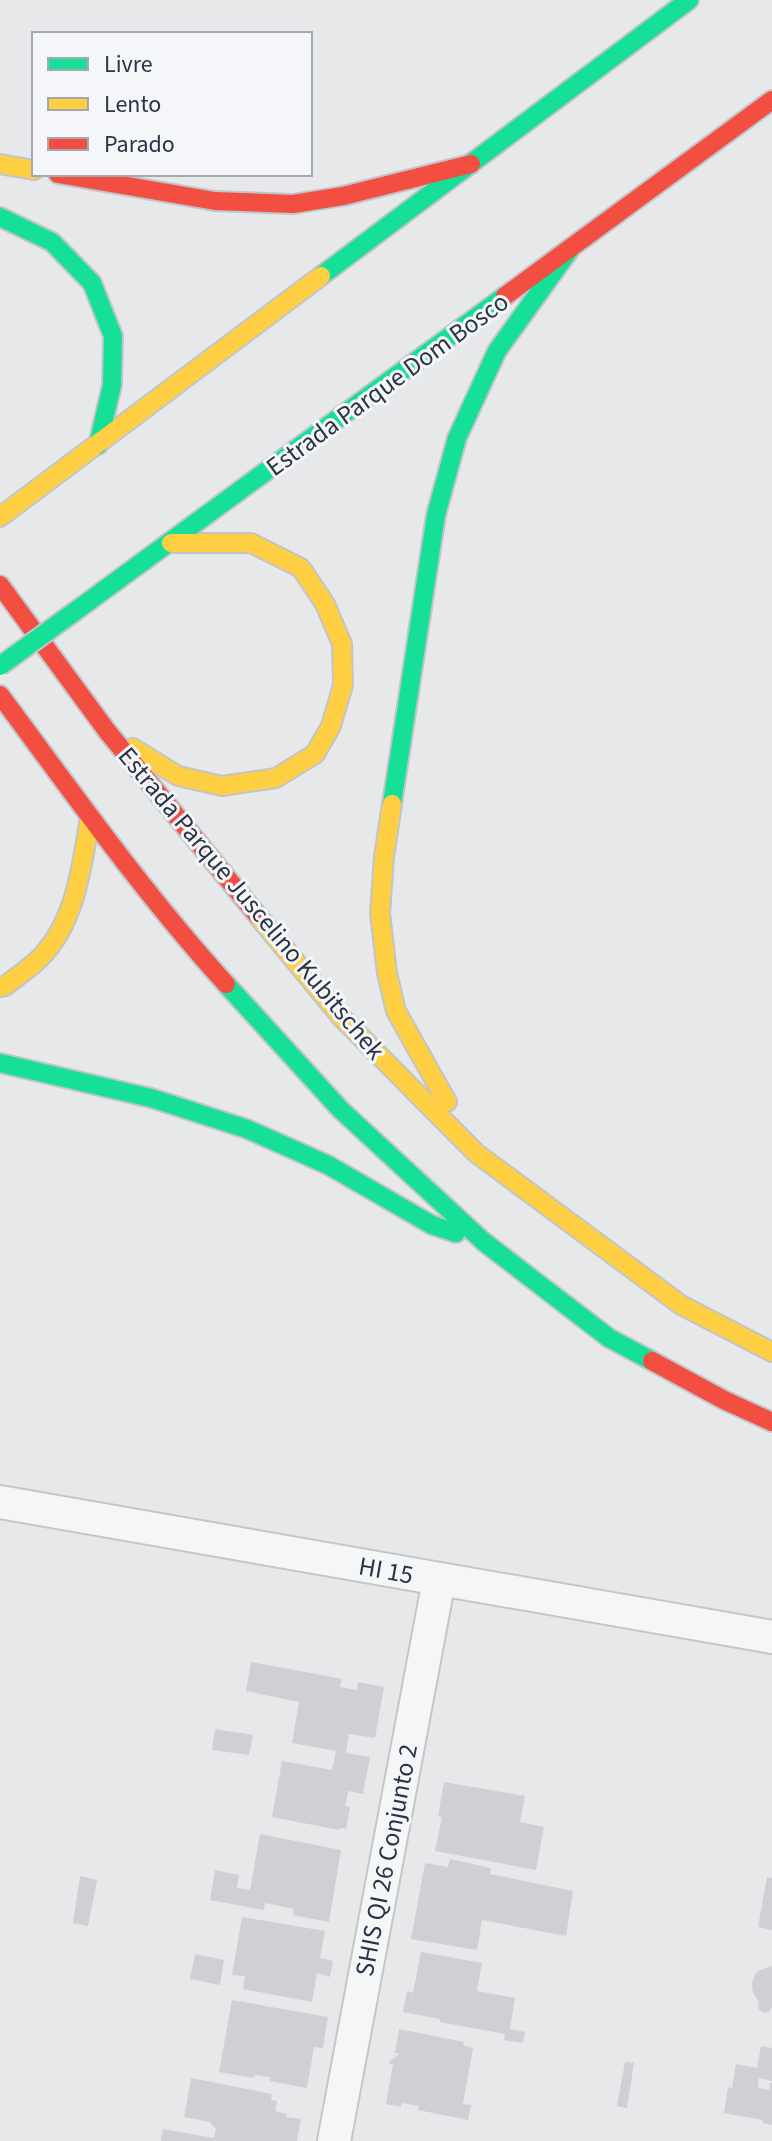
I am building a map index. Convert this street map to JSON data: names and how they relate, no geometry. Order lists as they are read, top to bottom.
{
  "streets": {
    "main road": ["Estrada Parque Dom Bosco", "Estrada Parque Juscelino Kubitschek"],
    "street": ["HI 15", "SHIS QI 26 Conjunto 2"]
  },
  "crossings": [
    ["HI 15", "SHIS QI 26 Conjunto 2"]
  ],
  "legend": ["Livre", "Lento", "Parado"]
}
